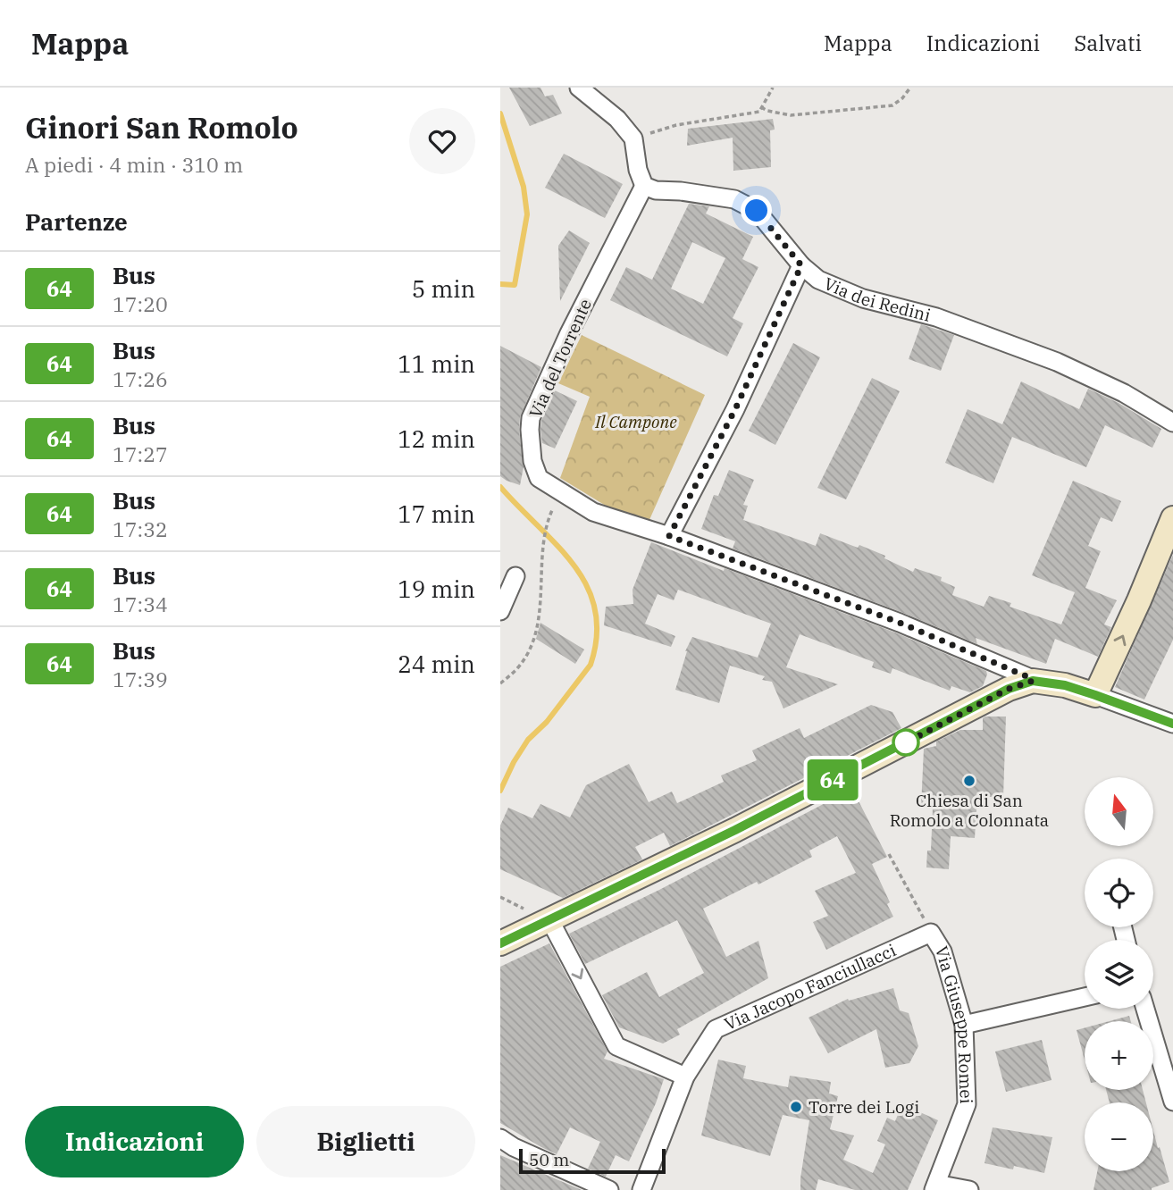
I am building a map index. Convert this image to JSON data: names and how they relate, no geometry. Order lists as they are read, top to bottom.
{
  "streets": {
    "street": [
      "Via dei Redini",
      "Via del Torrente",
      "Via Jacopo Fanciullacci",
      "Via Giuseppe Romei"
    ]
  },
  "crossings": [
    ["Via dei Redini", "Via del Torrente"],
    ["Via Jacopo Fanciullacci", "Via Giuseppe Romei"]
  ],
  "parks": ["Il Campone"],
  "places": ["Chiesa di San Romolo a Colonnata", "Torre dei Logi"],
  "lines": ["bus line 64"],
  "scale_bar": "50 m",
  "north": "top",
  "page": {
    "header": "Mappa",
    "nav": ["Mappa", "Indicazioni", "Salvati"],
    "heading": [
      ["Ginori San Romolo", "A piedi · 4 min · 310 m"],
      "Partenze"
    ],
    "on_map": "64",
    "list": [
      {
        "mark": "64",
        "name": "Bus",
        "note": "17:20",
        "value": "5 min"
      },
      {
        "mark": "64",
        "name": "Bus",
        "note": "17:26",
        "value": "11 min"
      },
      {
        "mark": "64",
        "name": "Bus",
        "note": "17:27",
        "value": "12 min"
      },
      {
        "mark": "64",
        "name": "Bus",
        "note": "17:32",
        "value": "17 min"
      },
      {
        "mark": "64",
        "name": "Bus",
        "note": "17:34",
        "value": "19 min"
      },
      {
        "mark": "64",
        "name": "Bus",
        "note": "17:39",
        "value": "24 min"
      }
    ],
    "map_buttons": ["+", "−"],
    "buttons": ["Indicazioni", "Biglietti"],
    "scale": "50 m"
  }
}
